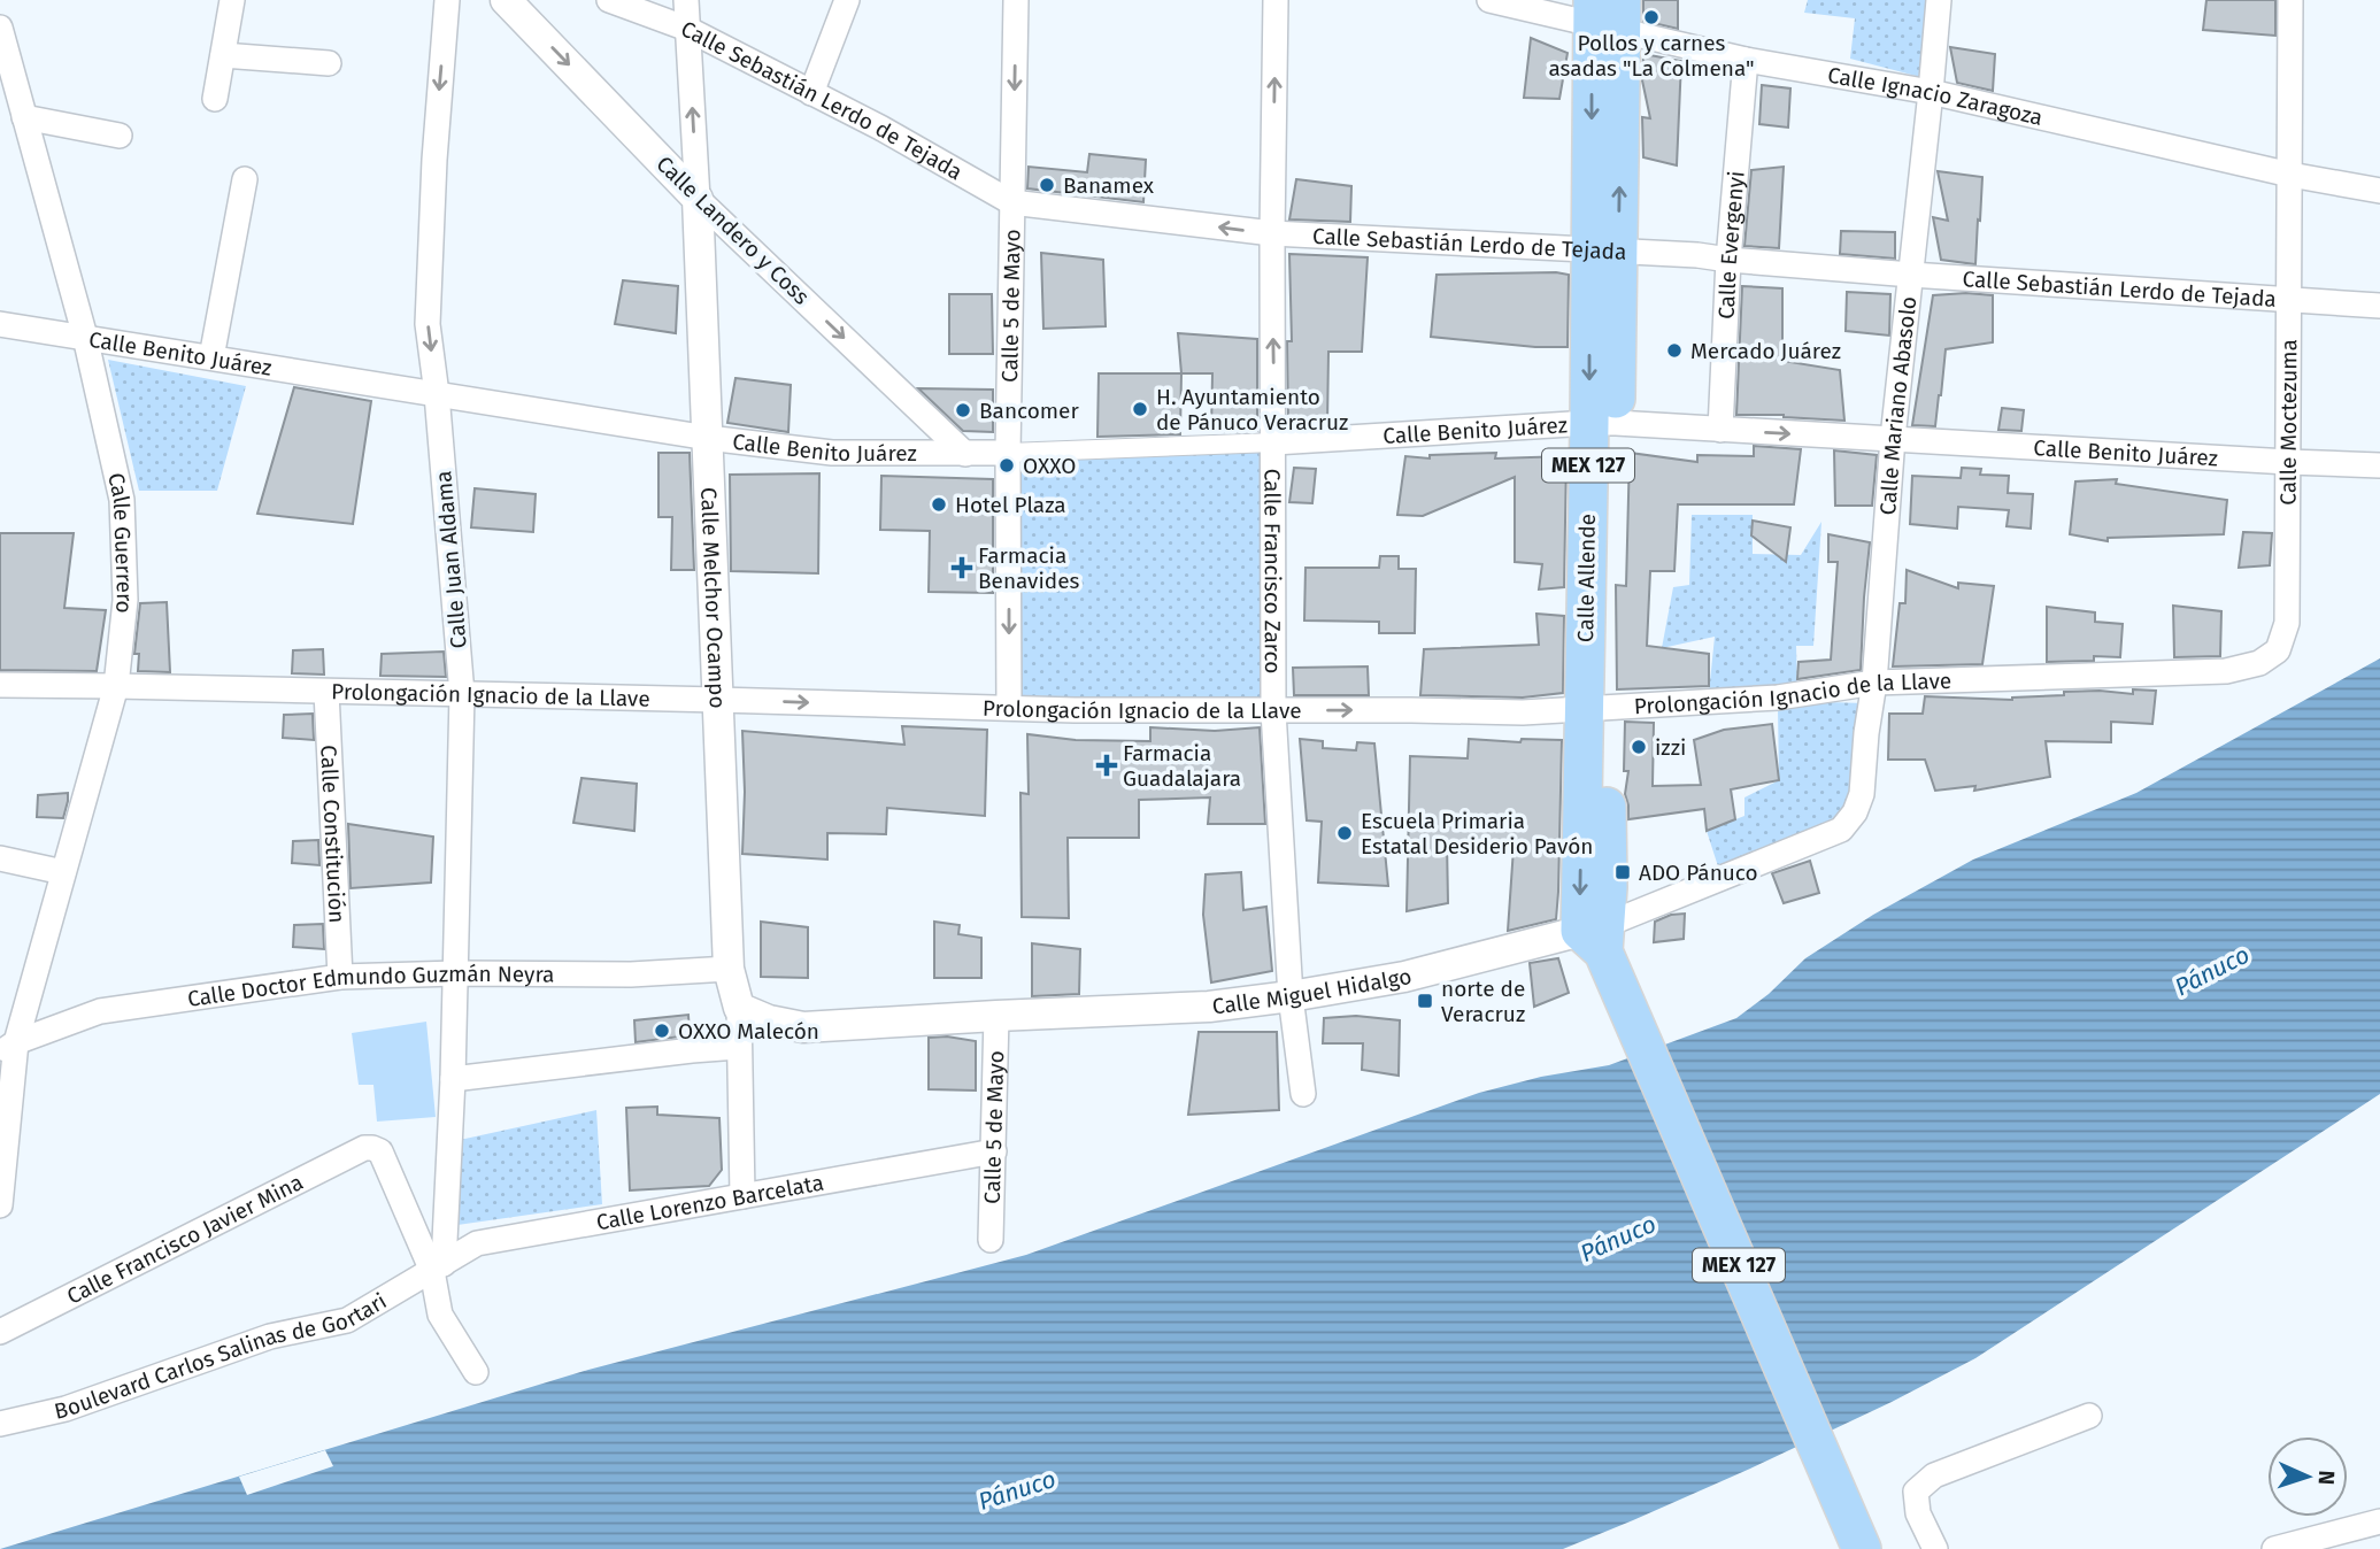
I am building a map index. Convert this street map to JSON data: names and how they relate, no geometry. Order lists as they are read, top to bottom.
{
  "streets": {
    "main road": ["MEX 127", "Calle Allende"],
    "street": [
      "Calle Ignacio Zaragoza",
      "Calle Sebastián Lerdo de Tejada",
      "Calle Landero y Coss",
      "Calle Evergenyi",
      "Calle 5 de Mayo",
      "Calle Benito Juárez",
      "Calle Mariano Abasolo",
      "Calle Moctezuma",
      "Calle Guerrero",
      "Calle Juan Aldama",
      "Calle Francisco Zarco",
      "Calle Melchor Ocampo",
      "Prolongación Ignacio de la Llave",
      "Calle Constitución",
      "Calle Doctor Edmundo Guzmán Neyra",
      "Calle Miguel Hidalgo",
      "Calle Lorenzo Barcelata",
      "Calle Francisco Javier Mina",
      "Boulevard Carlos Salinas de Gortari"
    ]
  },
  "crossings": [
    ["Calle Ignacio Zaragoza", "Calle Evergenyi"],
    ["Calle Ignacio Zaragoza", "Calle Mariano Abasolo"],
    ["Calle Ignacio Zaragoza", "Calle Moctezuma"],
    ["Calle Ignacio Zaragoza", "Calle Allende"],
    ["Calle Sebastián Lerdo de Tejada", "Calle Evergenyi"],
    ["Calle Sebastián Lerdo de Tejada", "Calle 5 de Mayo"],
    ["Calle Sebastián Lerdo de Tejada", "Calle Mariano Abasolo"],
    ["Calle Sebastián Lerdo de Tejada", "Calle Moctezuma"],
    ["Calle Sebastián Lerdo de Tejada", "Calle Francisco Zarco"],
    ["Calle Sebastián Lerdo de Tejada", "Calle Allende"],
    ["Calle Sebastián Lerdo de Tejada", "Calle Melchor Ocampo"],
    ["Calle Landero y Coss", "Calle Benito Juárez"],
    ["Calle Landero y Coss", "Calle Melchor Ocampo"],
    ["Calle Evergenyi", "Calle Benito Juárez"],
    ["Calle 5 de Mayo", "Calle Benito Juárez"],
    ["Calle 5 de Mayo", "Prolongación Ignacio de la Llave"],
    ["Calle 5 de Mayo", "Calle Miguel Hidalgo"],
    ["Calle 5 de Mayo", "Calle Lorenzo Barcelata"],
    ["Calle Benito Juárez", "Calle Mariano Abasolo"],
    ["Calle Benito Juárez", "Calle Moctezuma"],
    ["Calle Benito Juárez", "Calle Guerrero"],
    ["Calle Benito Juárez", "Calle Juan Aldama"],
    ["Calle Benito Juárez", "Calle Francisco Zarco"],
    ["Calle Benito Juárez", "Calle Allende"],
    ["Calle Benito Juárez", "Calle Melchor Ocampo"],
    ["Calle Mariano Abasolo", "Prolongación Ignacio de la Llave"],
    ["Calle Mariano Abasolo", "Calle Miguel Hidalgo"],
    ["Calle Moctezuma", "Prolongación Ignacio de la Llave"],
    ["Calle Guerrero", "Prolongación Ignacio de la Llave"],
    ["Calle Guerrero", "Calle Doctor Edmundo Guzmán Neyra"],
    ["Calle Juan Aldama", "Prolongación Ignacio de la Llave"],
    ["Calle Juan Aldama", "Calle Doctor Edmundo Guzmán Neyra"],
    ["Calle Juan Aldama", "Calle Lorenzo Barcelata"],
    ["Calle Juan Aldama", "Calle Francisco Javier Mina"],
    ["Calle Juan Aldama", "Boulevard Carlos Salinas de Gortari"],
    ["Calle Francisco Zarco", "Prolongación Ignacio de la Llave"],
    ["Calle Francisco Zarco", "Calle Miguel Hidalgo"],
    ["Calle Allende", "Prolongación Ignacio de la Llave"],
    ["Calle Allende", "Calle Miguel Hidalgo"],
    ["Calle Melchor Ocampo", "Prolongación Ignacio de la Llave"],
    ["Calle Melchor Ocampo", "Calle Doctor Edmundo Guzmán Neyra"],
    ["Calle Melchor Ocampo", "Calle Miguel Hidalgo"],
    ["Calle Melchor Ocampo", "Calle Lorenzo Barcelata"],
    ["Prolongación Ignacio de la Llave", "Calle Constitución"],
    ["Calle Constitución", "Calle Doctor Edmundo Guzmán Neyra"],
    ["Calle Lorenzo Barcelata", "Calle Francisco Javier Mina"],
    ["Calle Lorenzo Barcelata", "Boulevard Carlos Salinas de Gortari"],
    ["Calle Francisco Javier Mina", "Boulevard Carlos Salinas de Gortari"]
  ],
  "one_way": ["Calle Landero y Coss", "Calle 5 de Mayo", "Calle Francisco Zarco"],
  "water": ["Pánuco"],
  "places": {
    "other": [
      "Pollos y carnes asadas \"La Colmena\"",
      "Banamex",
      "Mercado Juárez",
      "H. Ayuntamiento de Pánuco Veracruz",
      "Bancomer",
      "OXXO",
      "Hotel Plaza",
      "izzi",
      "Escuela Primaria Estatal Desiderio Pavón",
      "OXXO Malecón"
    ],
    "health": ["Farmacia Benavides", "Farmacia Guadalajara"],
    "transit": ["ADO Pánuco", "norte de Veracruz"]
  },
  "north": "right"
}
